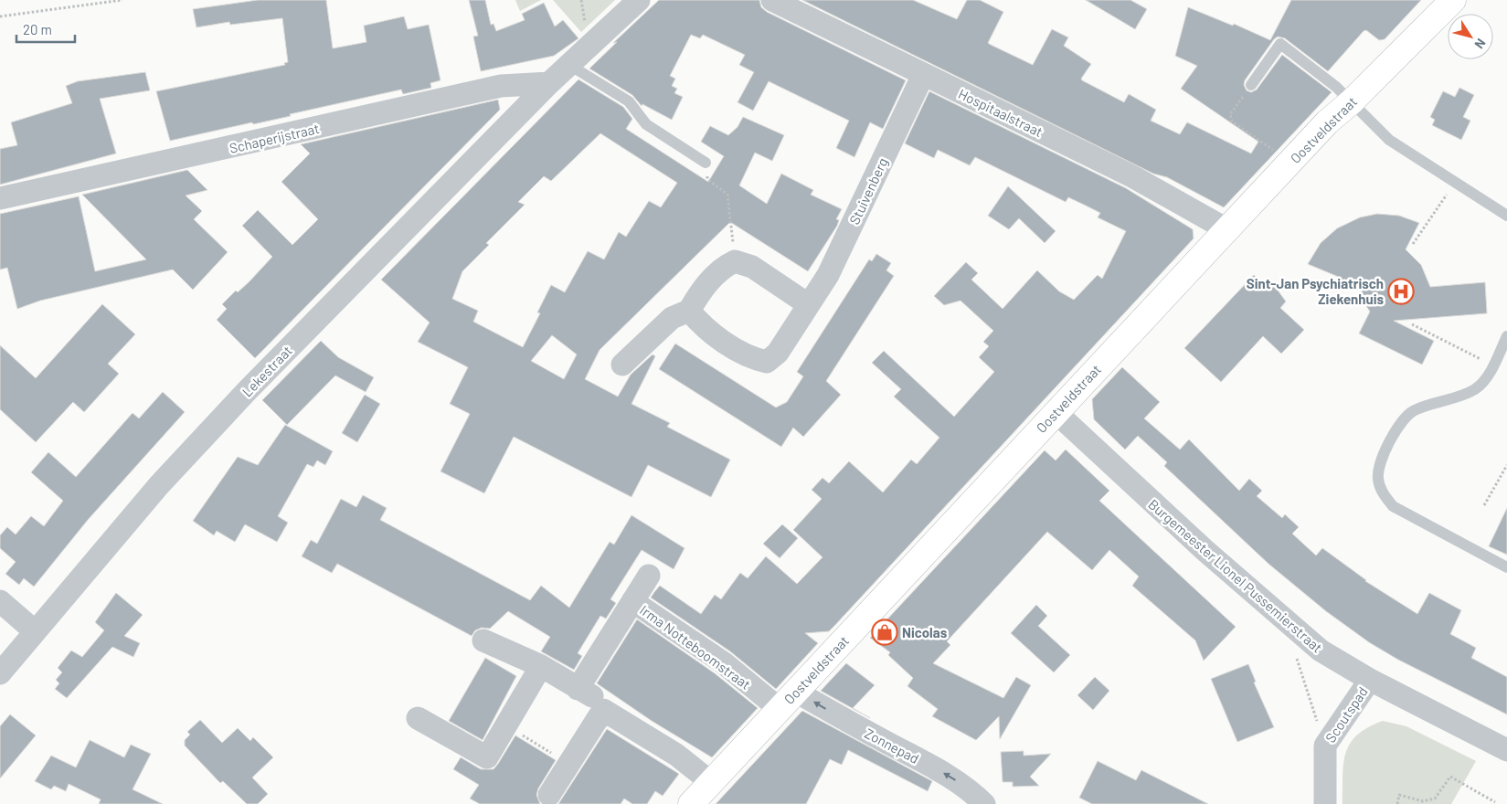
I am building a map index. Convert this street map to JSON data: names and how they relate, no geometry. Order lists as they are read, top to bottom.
{
  "streets": {
    "street": [
      "Hospitaalstraat",
      "Oostveldstraat",
      "Schaperijstraat",
      "Stuivenberg",
      "Lekestraat",
      "Burgemeester Lionel Pussemierstraat",
      "Irma Notteboomstraat",
      "Scoutspad",
      "Zonnepad"
    ]
  },
  "crossings": [
    ["Hospitaalstraat", "Oostveldstraat"],
    ["Hospitaalstraat", "Stuivenberg"],
    ["Oostveldstraat", "Burgemeester Lionel Pussemierstraat"],
    ["Oostveldstraat", "Irma Notteboomstraat"],
    ["Oostveldstraat", "Zonnepad"],
    ["Schaperijstraat", "Lekestraat"],
    ["Burgemeester Lionel Pussemierstraat", "Scoutspad"]
  ],
  "one_way": ["Zonnepad"],
  "places": {
    "hospital": ["Sint-Jan Psychiatrisch Ziekenhuis"],
    "shop": ["Nicolas"]
  },
  "scale_bar": "20 m",
  "north": "bottom right"
}
